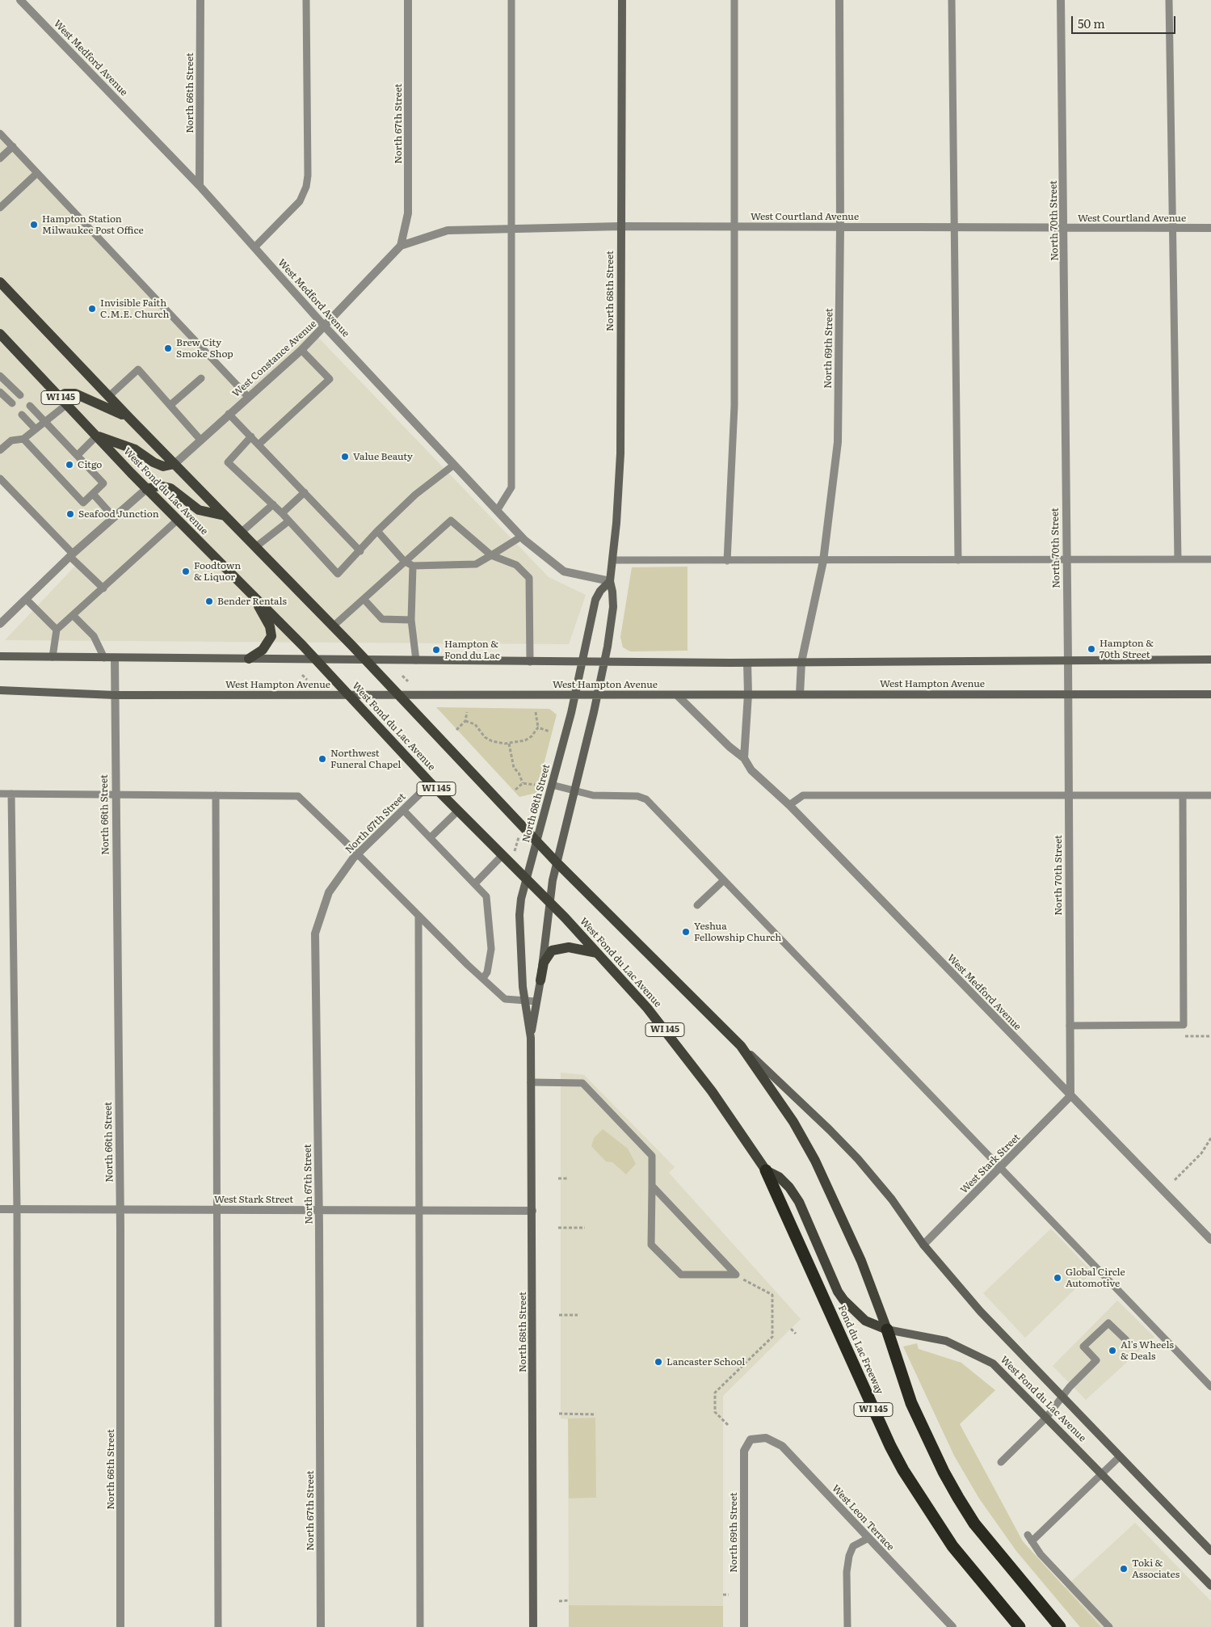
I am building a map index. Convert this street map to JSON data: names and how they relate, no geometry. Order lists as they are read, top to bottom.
{
  "streets": {
    "highway": ["WI 145", "Fond du Lac Freeway"],
    "main road": ["West Fond du Lac Avenue"],
    "street": [
      "West Medford Avenue",
      "North 66th Street",
      "North 67th Street",
      "West Courtland Avenue",
      "North 70th Street",
      "North 68th Street",
      "North 69th Street",
      "West Constance Avenue",
      "West Hampton Avenue",
      "West Stark Street",
      "West Leon Terrace"
    ]
  },
  "crossings": [
    ["West Medford Avenue", "North 66th Street"],
    ["West Medford Avenue", "North 70th Street"],
    ["West Medford Avenue", "North 68th Street"],
    ["West Medford Avenue", "West Constance Avenue"],
    ["West Medford Avenue", "West Hampton Avenue"],
    ["West Medford Avenue", "West Stark Street"],
    ["North 66th Street", "West Hampton Avenue"],
    ["North 66th Street", "West Stark Street"],
    ["North 67th Street", "West Courtland Avenue"],
    ["North 67th Street", "West Constance Avenue"],
    ["North 67th Street", "West Fond du Lac Avenue"],
    ["North 67th Street", "West Stark Street"],
    ["West Courtland Avenue", "North 70th Street"],
    ["West Courtland Avenue", "North 68th Street"],
    ["West Courtland Avenue", "North 69th Street"],
    ["West Courtland Avenue", "West Constance Avenue"],
    ["North 70th Street", "West Hampton Avenue"],
    ["North 70th Street", "West Stark Street"],
    ["North 68th Street", "West Fond du Lac Avenue"],
    ["North 68th Street", "West Hampton Avenue"],
    ["North 68th Street", "West Stark Street"],
    ["North 69th Street", "West Hampton Avenue"],
    ["North 69th Street", "West Leon Terrace"],
    ["West Constance Avenue", "West Fond du Lac Avenue"],
    ["West Fond du Lac Avenue", "West Hampton Avenue"],
    ["West Fond du Lac Avenue", "West Stark Street"],
    ["West Fond du Lac Avenue", "Fond du Lac Freeway"]
  ],
  "places": [
    "Hampton Station Milwaukee Post Office",
    "Invisible Faith C.M.E. Church",
    "Brew City Smoke Shop",
    "Value Beauty",
    "Citgo",
    "Seafood Junction",
    "Foodtown & Liquor",
    "Bender Rentals",
    "Hampton & 70th Street",
    "Hampton & Fond du Lac",
    "Northwest Funeral Chapel",
    "Yeshua Fellowship Church",
    "Global Circle Automotive",
    "Al's Wheels & Deals",
    "Lancaster School",
    "Toki & Associates"
  ],
  "scale_bar": "50 m"
}
